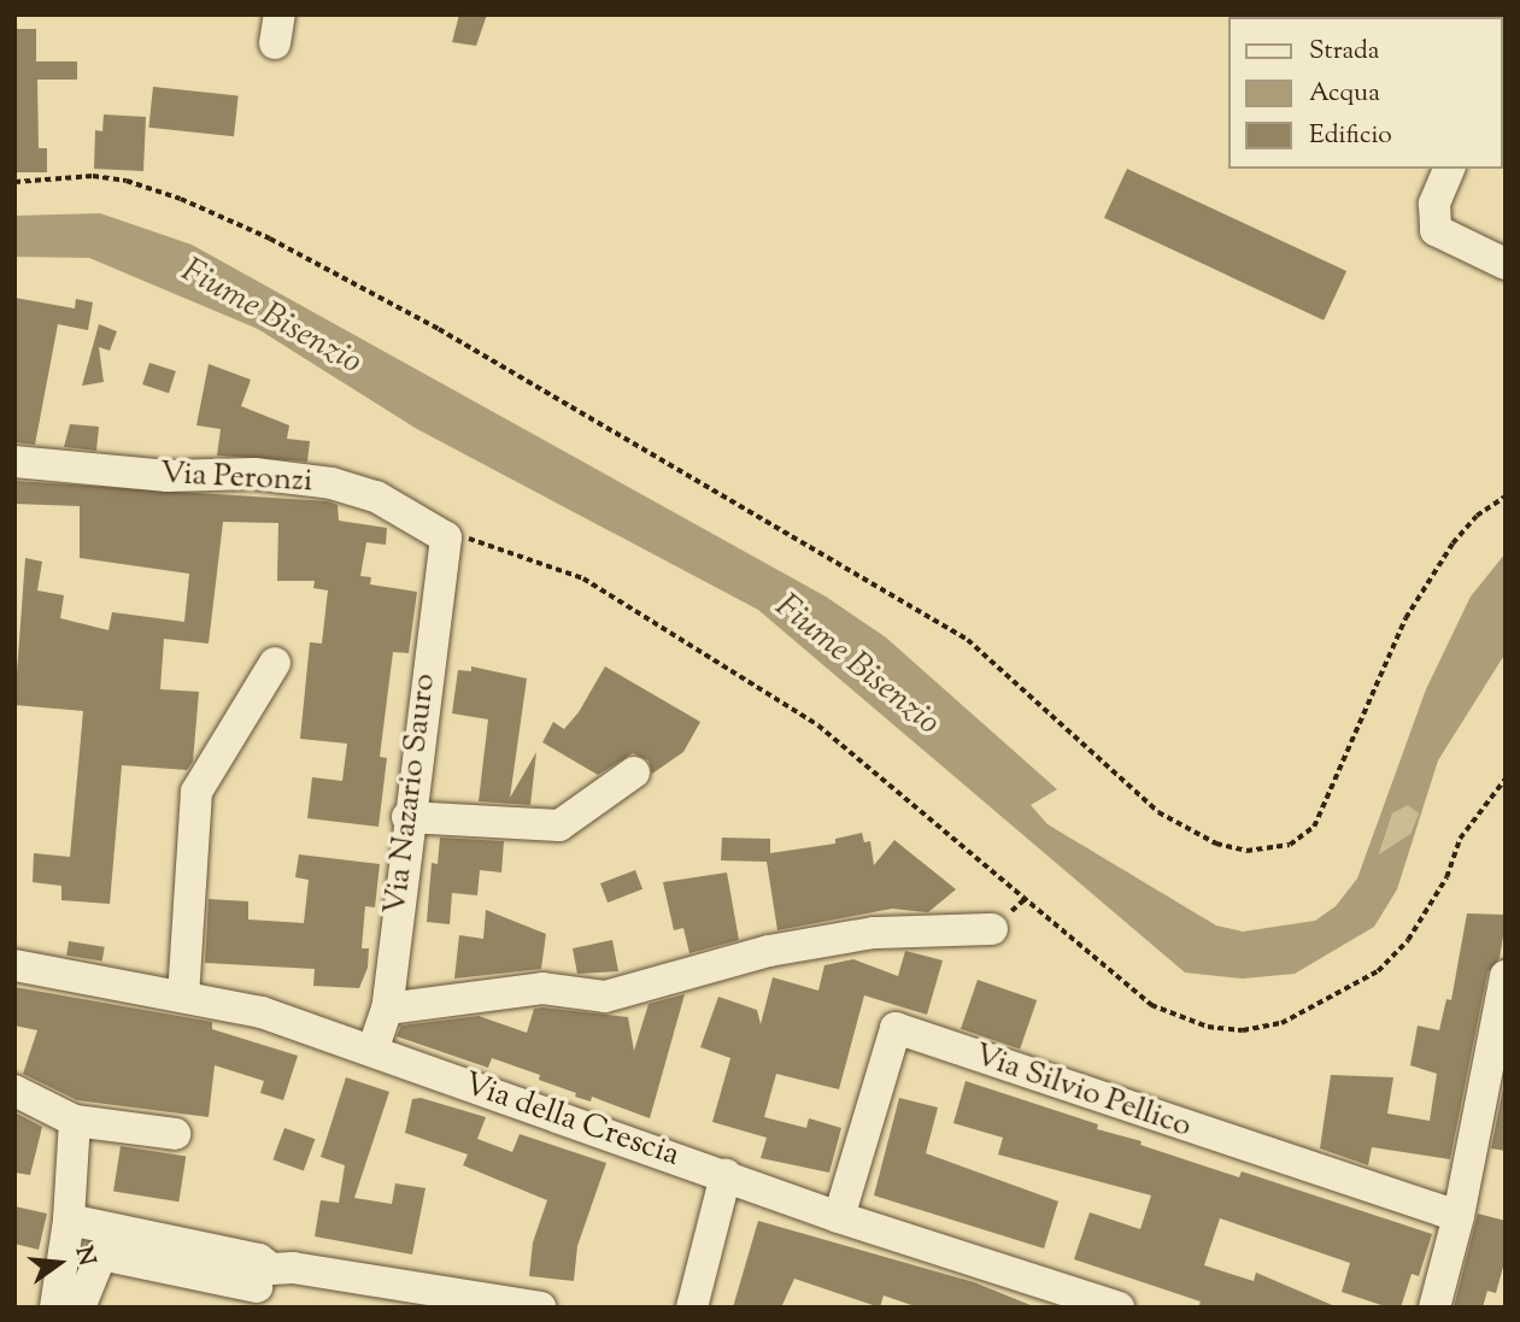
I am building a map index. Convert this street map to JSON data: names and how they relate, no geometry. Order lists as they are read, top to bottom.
{
  "streets": {
    "street": [
      "Via Peronzi",
      "Via Nazario Sauro",
      "Via Silvio Pellico",
      "Via della Crescia"
    ]
  },
  "crossings": [
    ["Via Peronzi", "Via Nazario Sauro"],
    ["Via Nazario Sauro", "Via della Crescia"],
    ["Via Silvio Pellico", "Via della Crescia"]
  ],
  "water": ["Fiume Bisenzio"],
  "legend": ["Strada", "Acqua", "Edificio"],
  "north": "right"
}
